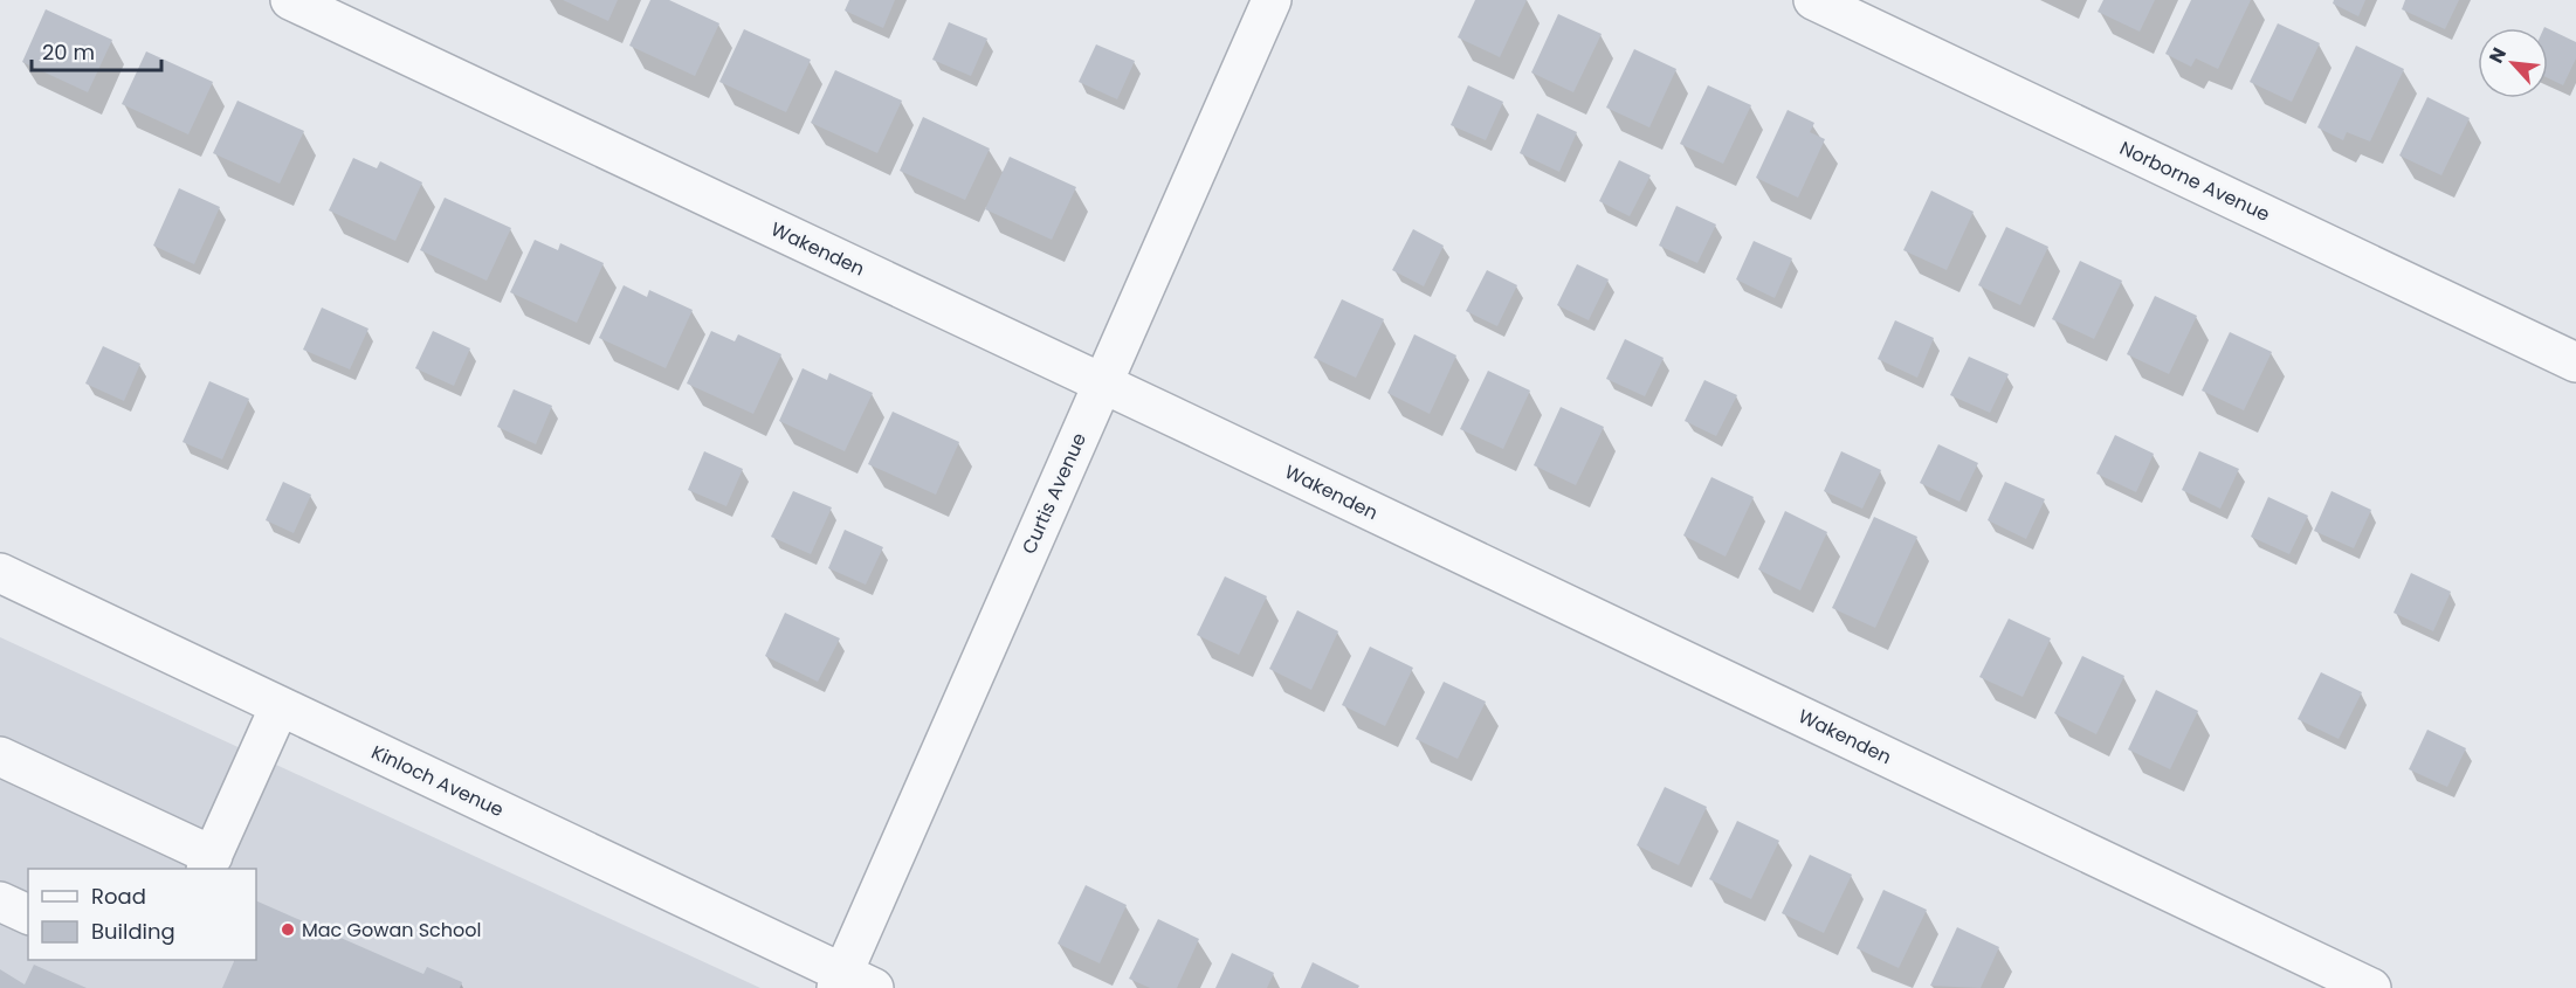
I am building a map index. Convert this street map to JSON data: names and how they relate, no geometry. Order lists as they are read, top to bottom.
{
  "streets": {
    "street": [
      "Norborne Avenue",
      "Wakenden",
      "Curtis Avenue",
      "Kinloch Avenue"
    ]
  },
  "crossings": [
    ["Wakenden", "Curtis Avenue"],
    ["Curtis Avenue", "Kinloch Avenue"]
  ],
  "places": ["Mac Gowan School"],
  "legend": ["Road", "Building"],
  "scale_bar": "20 m",
  "north": "top left"
}
